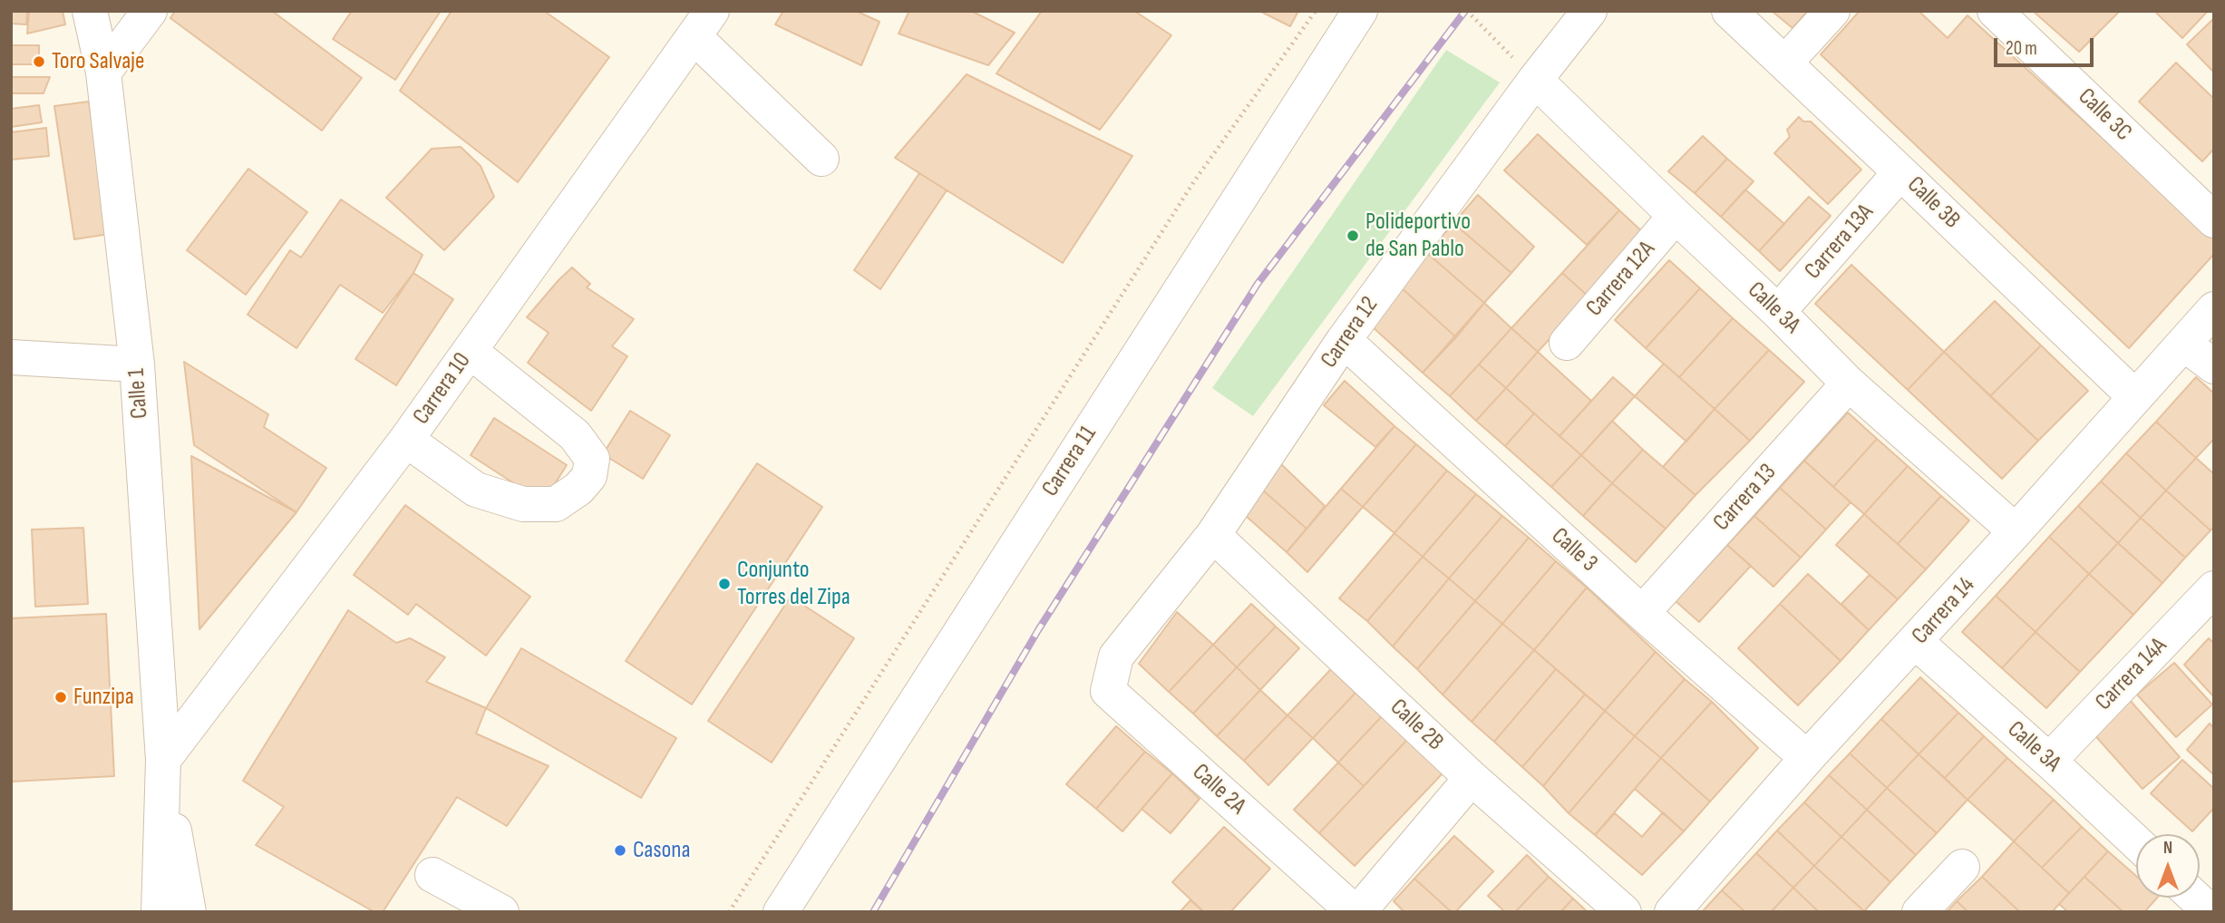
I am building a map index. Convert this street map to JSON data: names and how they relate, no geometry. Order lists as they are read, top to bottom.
{
  "streets": {
    "street": [
      "Calle 3C",
      "Calle 3B",
      "Carrera 13A",
      "Carrera 12A",
      "Calle 3A",
      "Carrera 12",
      "Carrera 10",
      "Calle 1",
      "Carrera 11",
      "Carrera 13",
      "Calle 3",
      "Carrera 14",
      "Carrera 14A",
      "Calle 2B",
      "Calle 2A"
    ]
  },
  "crossings": [
    ["Calle 3B", "Carrera 13A"],
    ["Calle 3B", "Carrera 14"],
    ["Carrera 13A", "Calle 3A"],
    ["Carrera 12A", "Calle 3A"],
    ["Calle 3A", "Carrera 12"],
    ["Calle 3A", "Carrera 13"],
    ["Calle 3A", "Carrera 14"],
    ["Calle 3A", "Carrera 14A"],
    ["Carrera 12", "Calle 3"],
    ["Carrera 12", "Calle 2B"],
    ["Carrera 12", "Calle 2A"],
    ["Carrera 10", "Calle 1"],
    ["Carrera 13", "Calle 3"],
    ["Calle 3", "Carrera 14"]
  ],
  "places": [
    "Toro Salvaje",
    "Polideportivo de San Pablo",
    "Conjunto Torres del Zipa",
    "Funzipa",
    "Casona"
  ],
  "scale_bar": "20 m",
  "north": "top"
}
